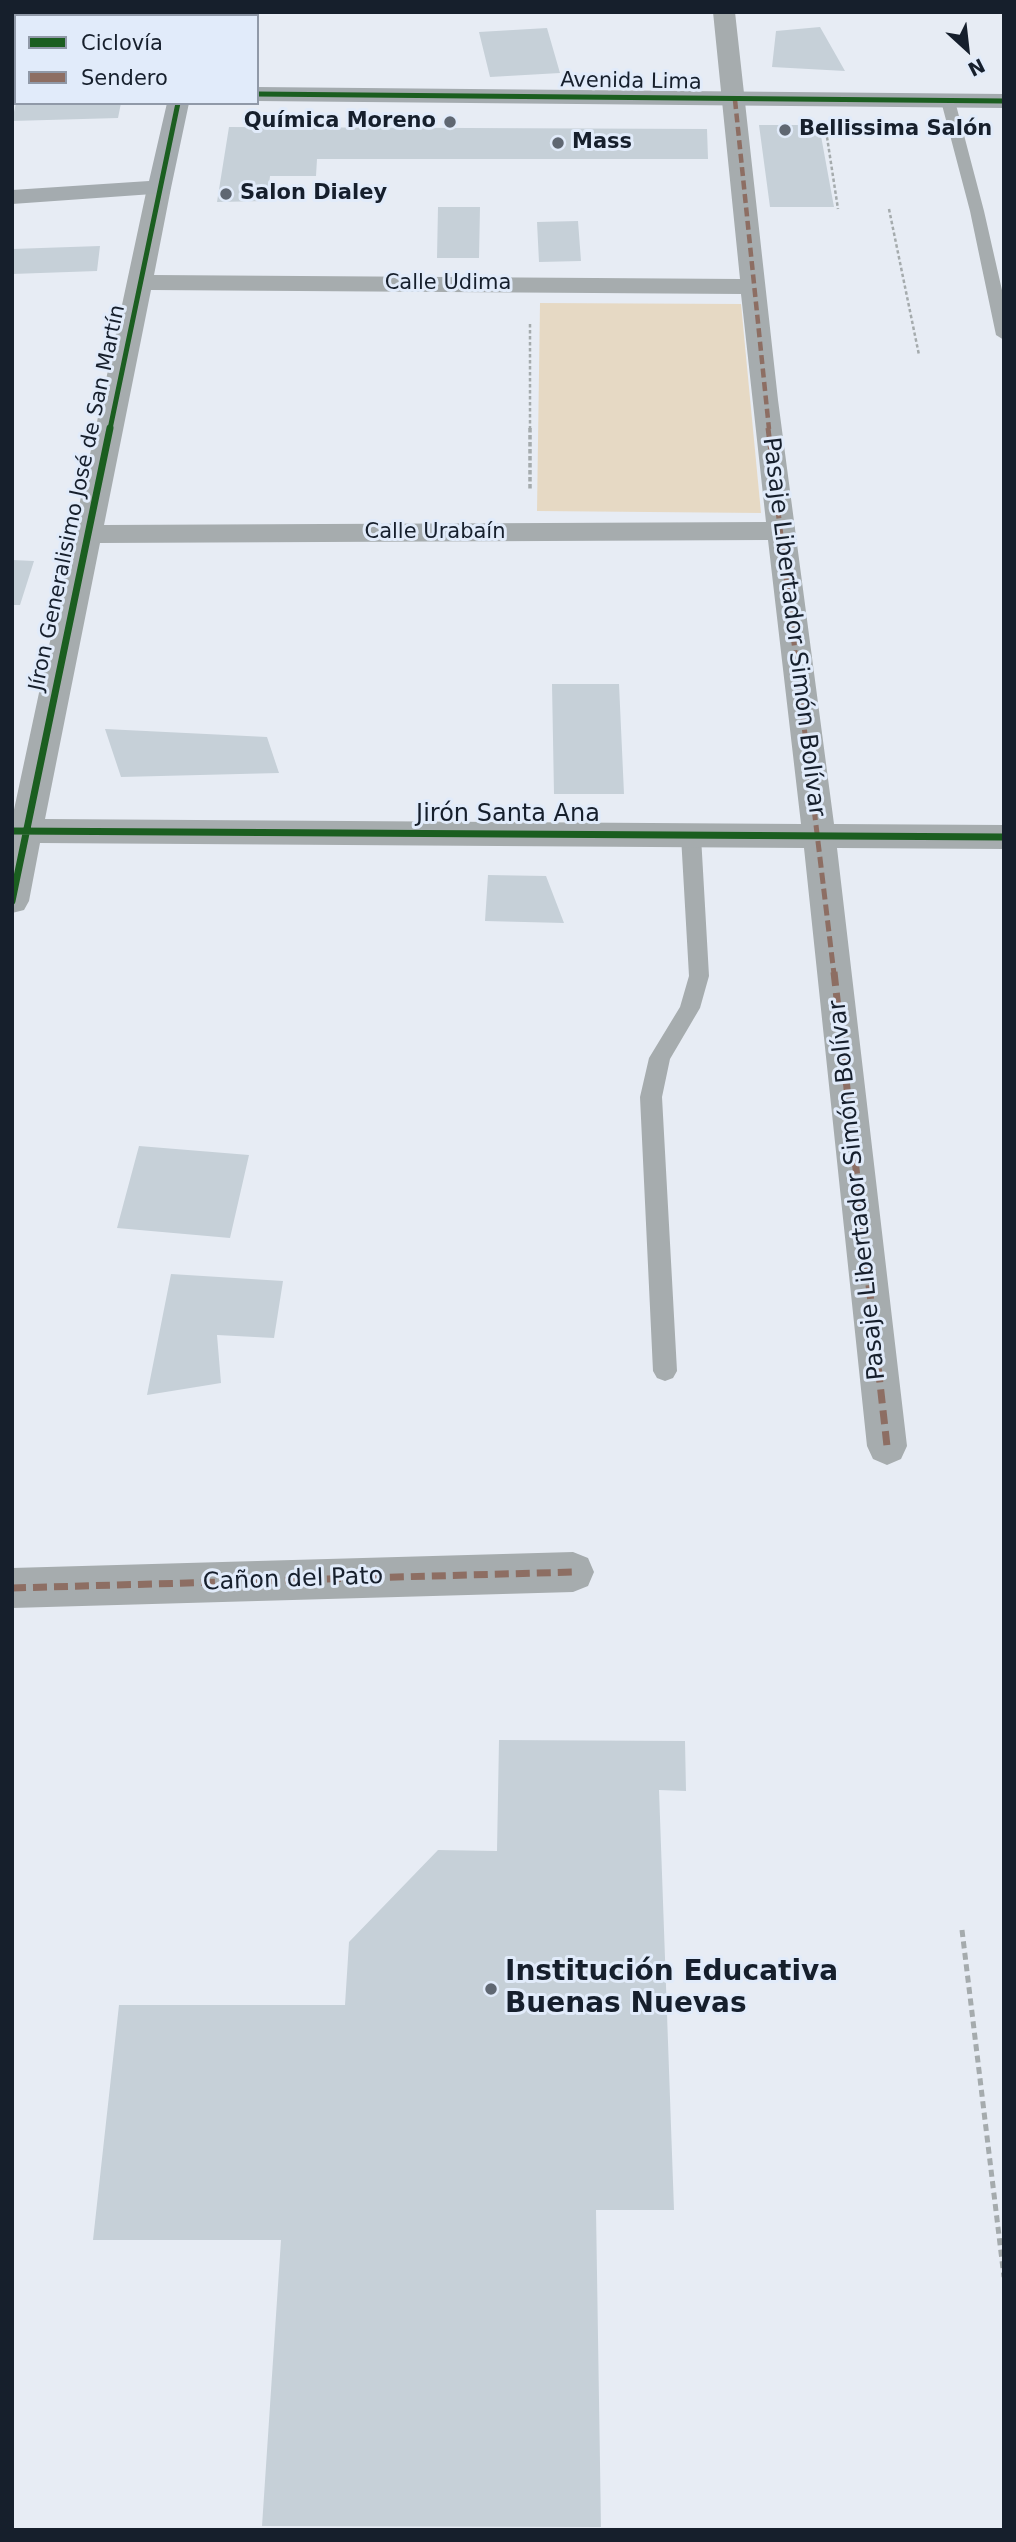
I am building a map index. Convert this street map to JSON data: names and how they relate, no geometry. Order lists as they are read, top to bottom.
{
  "streets": {
    "street": [
      "Avenida Lima",
      "Calle Udima",
      "Jíron Generalisimo José de San Martín",
      "Calle Urabaín",
      "Pasaje Libertador Simón Bolívar",
      "Jirón Santa Ana",
      "Cañon del Pato"
    ]
  },
  "crossings": [
    ["Avenida Lima", "Pasaje Libertador Simón Bolívar"],
    ["Calle Udima", "Jíron Generalisimo José de San Martín"],
    ["Calle Udima", "Pasaje Libertador Simón Bolívar"],
    ["Jíron Generalisimo José de San Martín", "Calle Urabaín"],
    ["Jíron Generalisimo José de San Martín", "Jirón Santa Ana"],
    ["Calle Urabaín", "Pasaje Libertador Simón Bolívar"],
    ["Pasaje Libertador Simón Bolívar", "Jirón Santa Ana"]
  ],
  "places": [
    "Química Moreno",
    "Bellissima Salón",
    "Mass",
    "Salon Dialey",
    "Institución Educativa Buenas Nuevas"
  ],
  "legend": ["Ciclovía", "Sendero"],
  "north": "bottom right"
}
